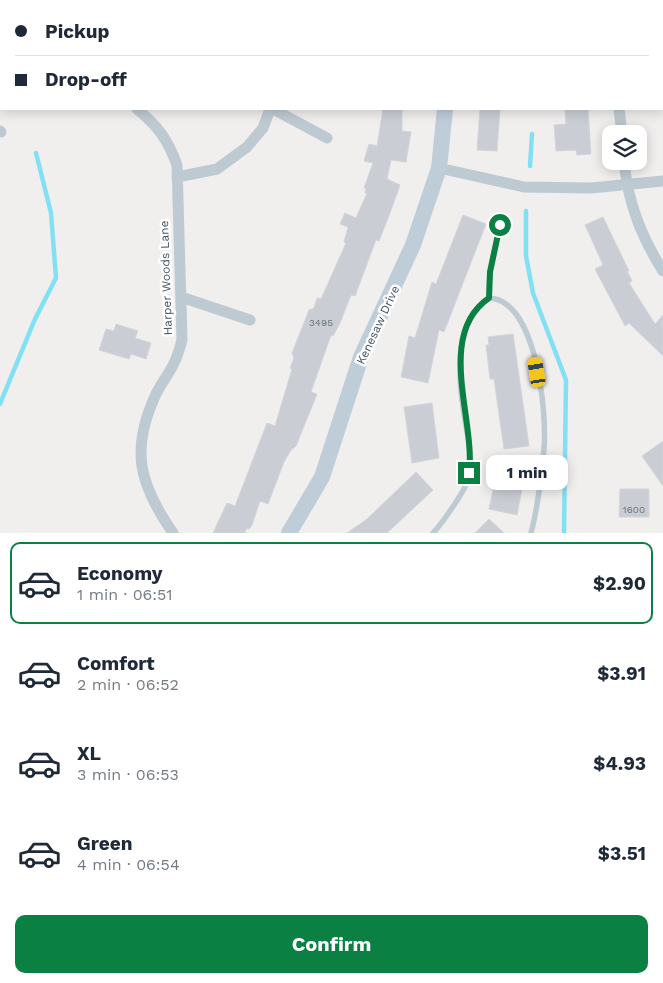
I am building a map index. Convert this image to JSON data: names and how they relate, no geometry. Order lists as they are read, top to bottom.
{
  "streets": {
    "street": ["Harper Woods Lane", "Kenesaw Drive"]
  },
  "house_numbers": ["3495", "1600"],
  "page": {
    "banner": ["Pickup", "Drop-off"],
    "bubble": "1 min",
    "list": [
      {
        "name": "Economy",
        "note": "1 min · 06:51",
        "value": "$2.90"
      },
      {
        "name": "Comfort",
        "note": "2 min · 06:52",
        "value": "$3.91"
      },
      {
        "name": "XL",
        "note": "3 min · 06:53",
        "value": "$4.93"
      },
      {
        "name": "Green",
        "note": "4 min · 06:54",
        "value": "$3.51"
      }
    ],
    "buttons": "Confirm"
  }
}
